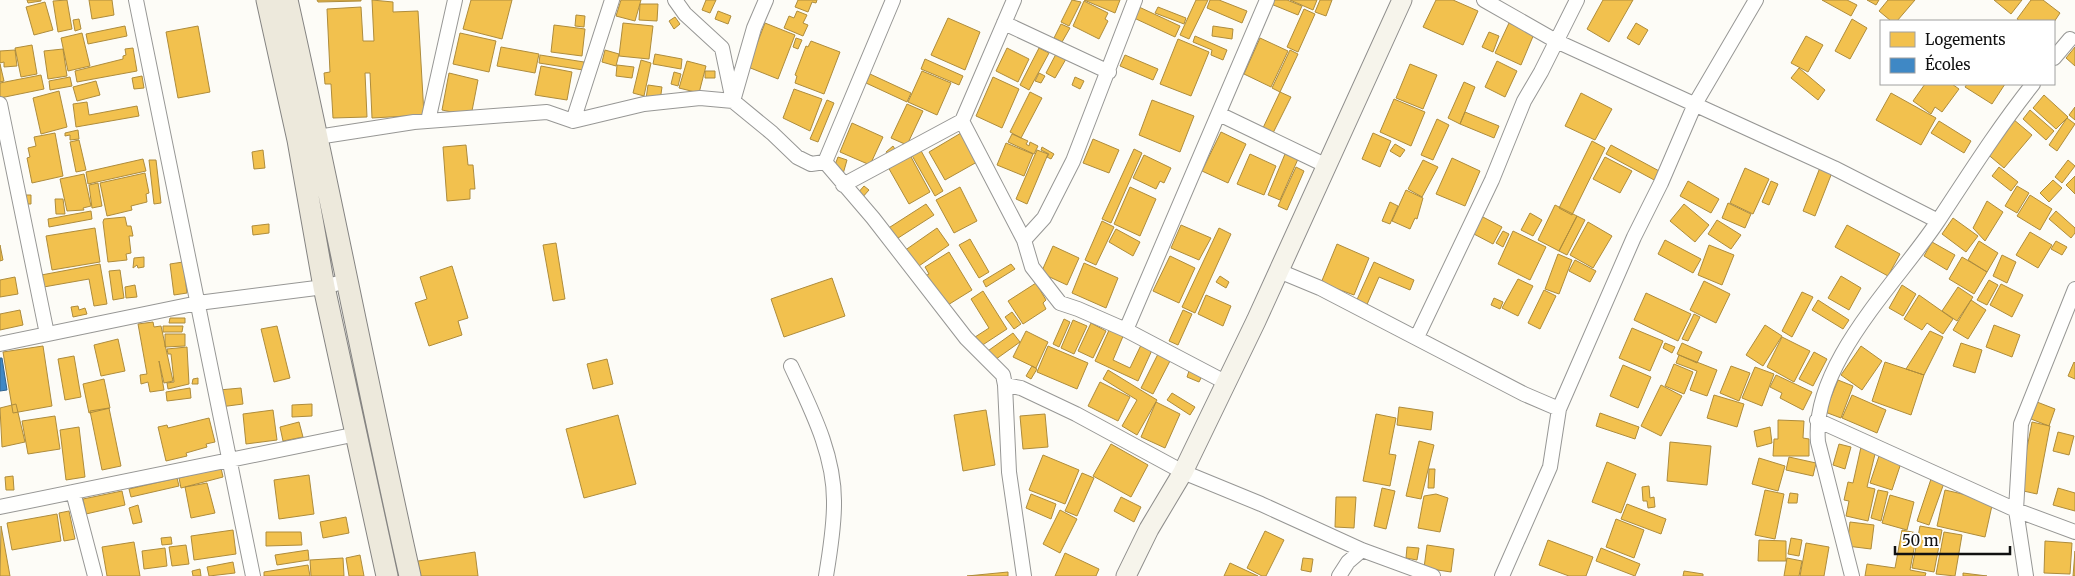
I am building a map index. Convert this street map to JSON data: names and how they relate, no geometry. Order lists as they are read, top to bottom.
{
  "legend": ["Logements", "Écoles"],
  "scale_bar": "50 m"
}
